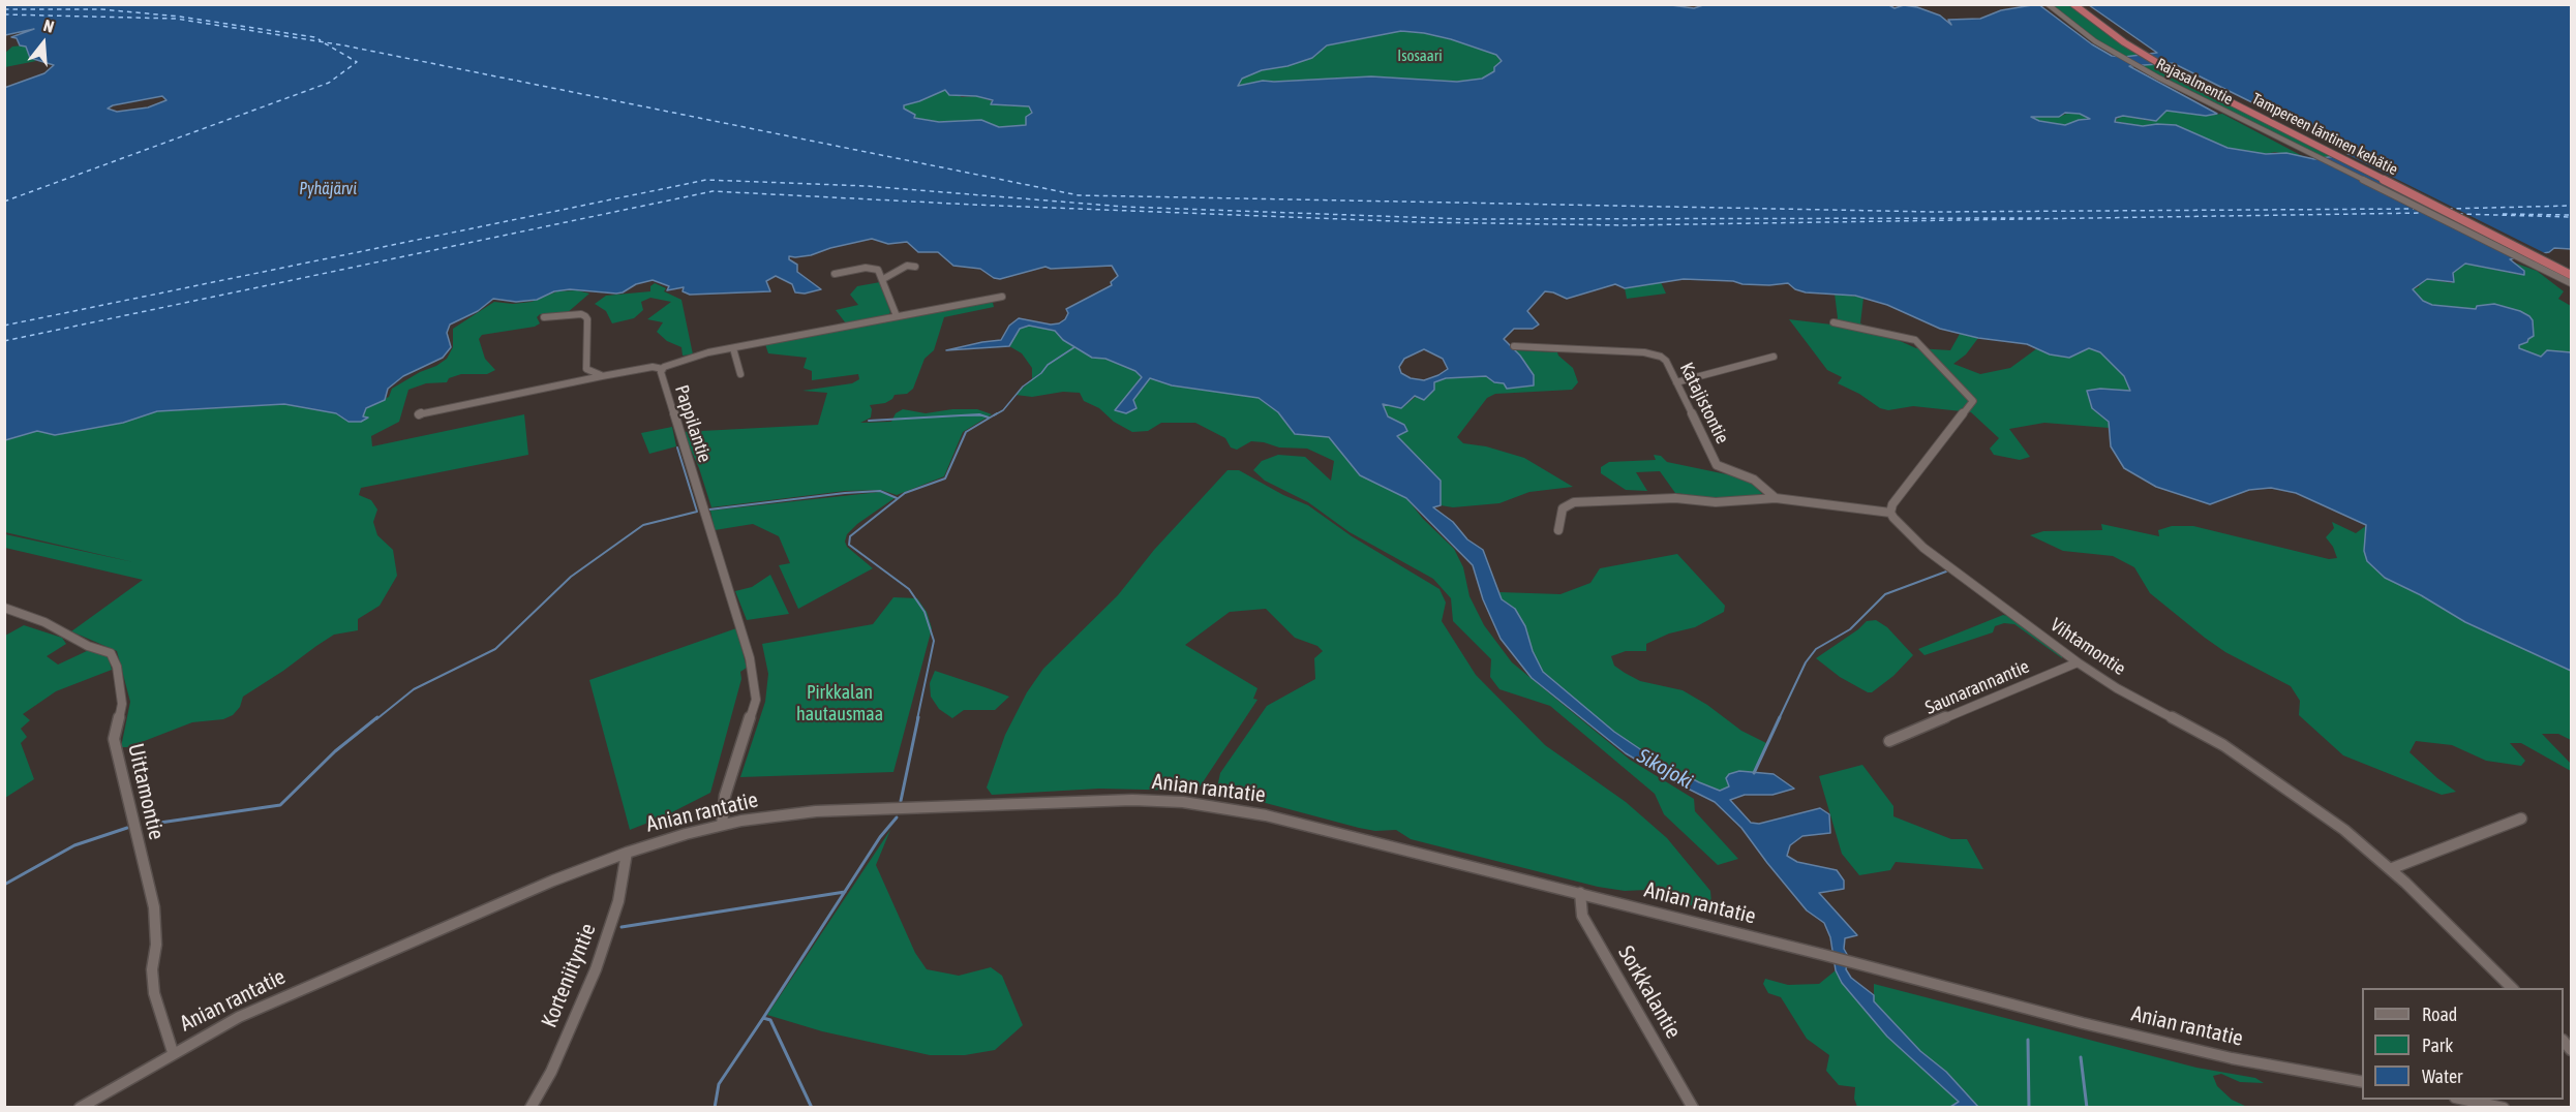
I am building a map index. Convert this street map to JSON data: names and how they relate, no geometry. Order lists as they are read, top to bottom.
{
  "streets": {
    "highway": ["Tampereen läntinen kehätie"],
    "street": [
      "Rajasalmentie",
      "Katajistontie",
      "Pappilantie",
      "Vihtamontie",
      "Saunarannantie",
      "Anian rantatie",
      "Uittamontie",
      "Korteniityntie",
      "Sorkkalantie"
    ]
  },
  "crossings": [
    ["Pappilantie", "Anian rantatie"],
    ["Vihtamontie", "Saunarannantie"],
    ["Anian rantatie", "Uittamontie"],
    ["Anian rantatie", "Korteniityntie"],
    ["Anian rantatie", "Sorkkalantie"]
  ],
  "water": ["Pyhäjärvi", "Sikojoki"],
  "parks": ["Isosaari", "Pirkkalan hautausmaa"],
  "legend": ["Road", "Park", "Water"],
  "north": "top"
}
